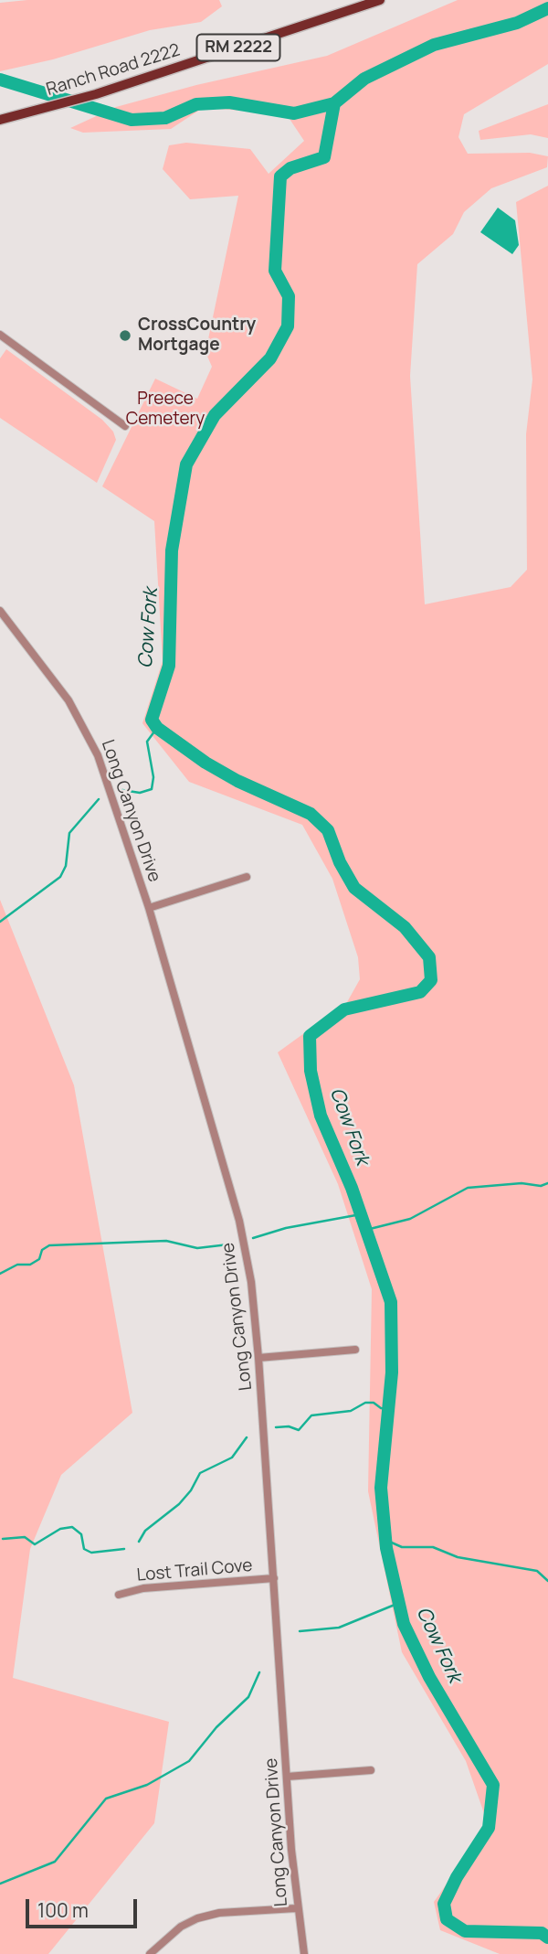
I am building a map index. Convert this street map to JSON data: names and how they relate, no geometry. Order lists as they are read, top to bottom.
{
  "streets": {
    "main road": ["RM 2222", "Ranch Road 2222"],
    "street": ["Long Canyon Drive", "Lost Trail Cove"]
  },
  "crossings": [
    ["Long Canyon Drive", "Lost Trail Cove"]
  ],
  "water": ["Cow Fork"],
  "parks": ["Preece Cemetery"],
  "places": ["CrossCountry Mortgage"],
  "scale_bar": "100 m"
}
